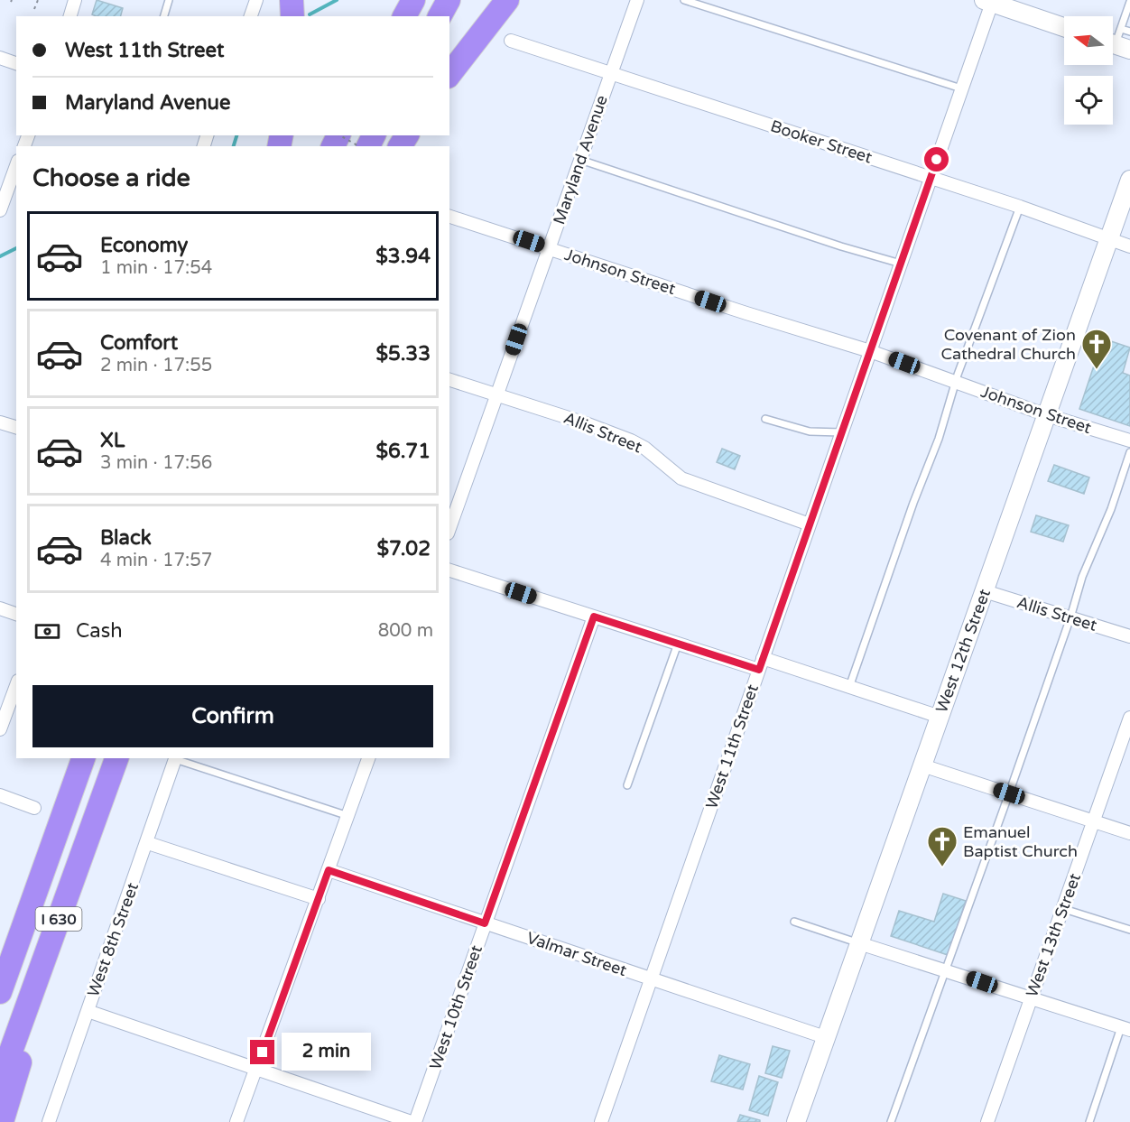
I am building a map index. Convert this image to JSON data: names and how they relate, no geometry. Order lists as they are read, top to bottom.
{
  "streets": {
    "highway": ["I 630"],
    "main road": ["West 12th Street"],
    "street": [
      "Booker Street",
      "Maryland Avenue",
      "Johnson Street",
      "Allis Street",
      "West 11th Street",
      "West 13th Street",
      "West 8th Street",
      "Valmar Street",
      "West 10th Street"
    ]
  },
  "crossings": [
    ["Booker Street", "Maryland Avenue"],
    ["Booker Street", "West 12th Street"],
    ["Booker Street", "West 11th Street"],
    ["Maryland Avenue", "Johnson Street"],
    ["Maryland Avenue", "Allis Street"],
    ["Johnson Street", "West 12th Street"],
    ["Johnson Street", "West 11th Street"],
    ["Allis Street", "West 12th Street"],
    ["Allis Street", "West 11th Street"],
    ["West 12th Street", "Valmar Street"],
    ["West 11th Street", "Valmar Street"],
    ["Valmar Street", "West 10th Street"]
  ],
  "places": {
    "church": ["Covenant of Zion Cathedral Church", "Emanuel Baptist Church"]
  },
  "north": "left",
  "page": {
    "banner": ["West 11th Street", "Maryland Avenue"],
    "heading": "Choose a ride",
    "list": [
      {
        "name": "Economy",
        "note": "1 min · 17:54",
        "value": "$3.94"
      },
      {
        "name": "Comfort",
        "note": "2 min · 17:55",
        "value": "$5.33"
      },
      {
        "name": "XL",
        "note": "3 min · 17:56",
        "value": "$6.71"
      },
      {
        "name": "Black",
        "note": "4 min · 17:57",
        "value": "$7.02"
      }
    ],
    "pay": ["Cash", "800 m"],
    "buttons": "Confirm",
    "bubble": "2 min"
  }
}
